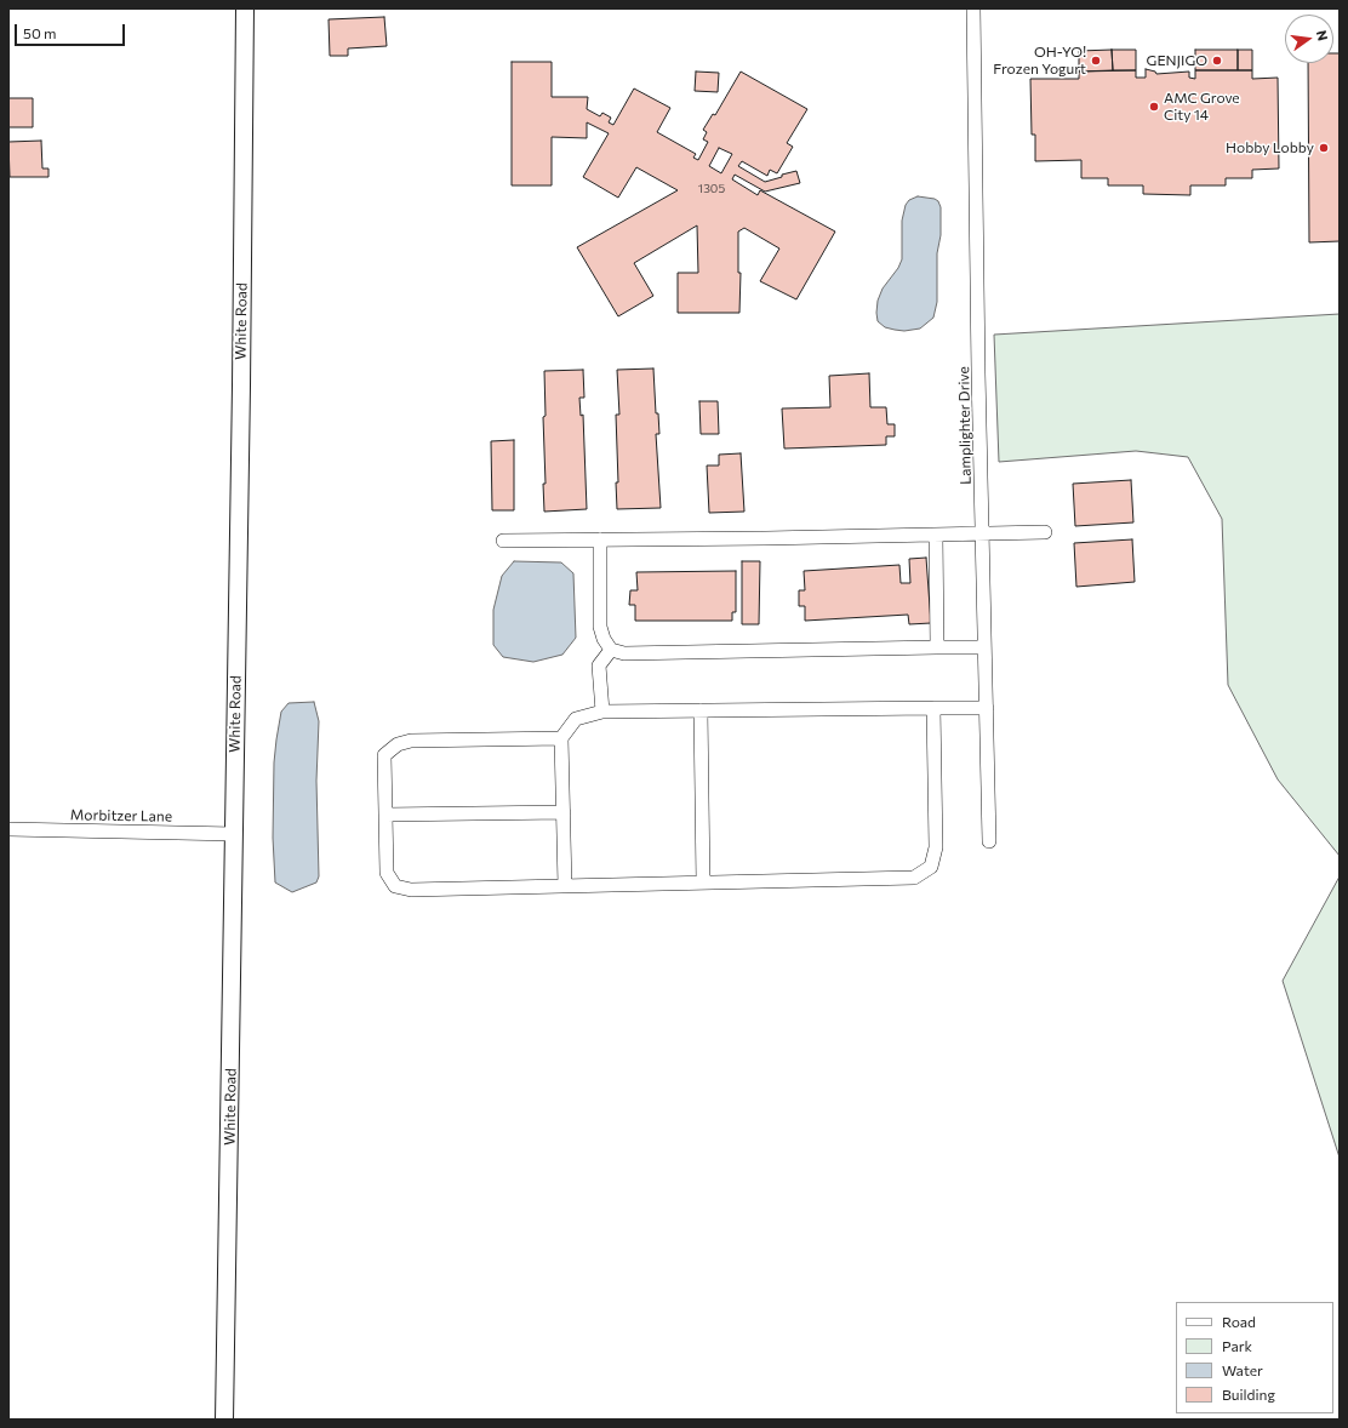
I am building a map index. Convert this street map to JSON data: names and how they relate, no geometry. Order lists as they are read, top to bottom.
{
  "streets": {
    "street": ["White Road", "Lamplighter Drive", "Morbitzer Lane"]
  },
  "crossings": [
    ["White Road", "Morbitzer Lane"]
  ],
  "places": [
    "OH-YO! Frozen Yogurt",
    "GENJIGO",
    "AMC Grove City 14",
    "Hobby Lobby"
  ],
  "house_numbers": ["1305"],
  "legend": [
    "Road",
    "Park",
    "Water",
    "Building"
  ],
  "scale_bar": "50 m",
  "north": "right"
}
